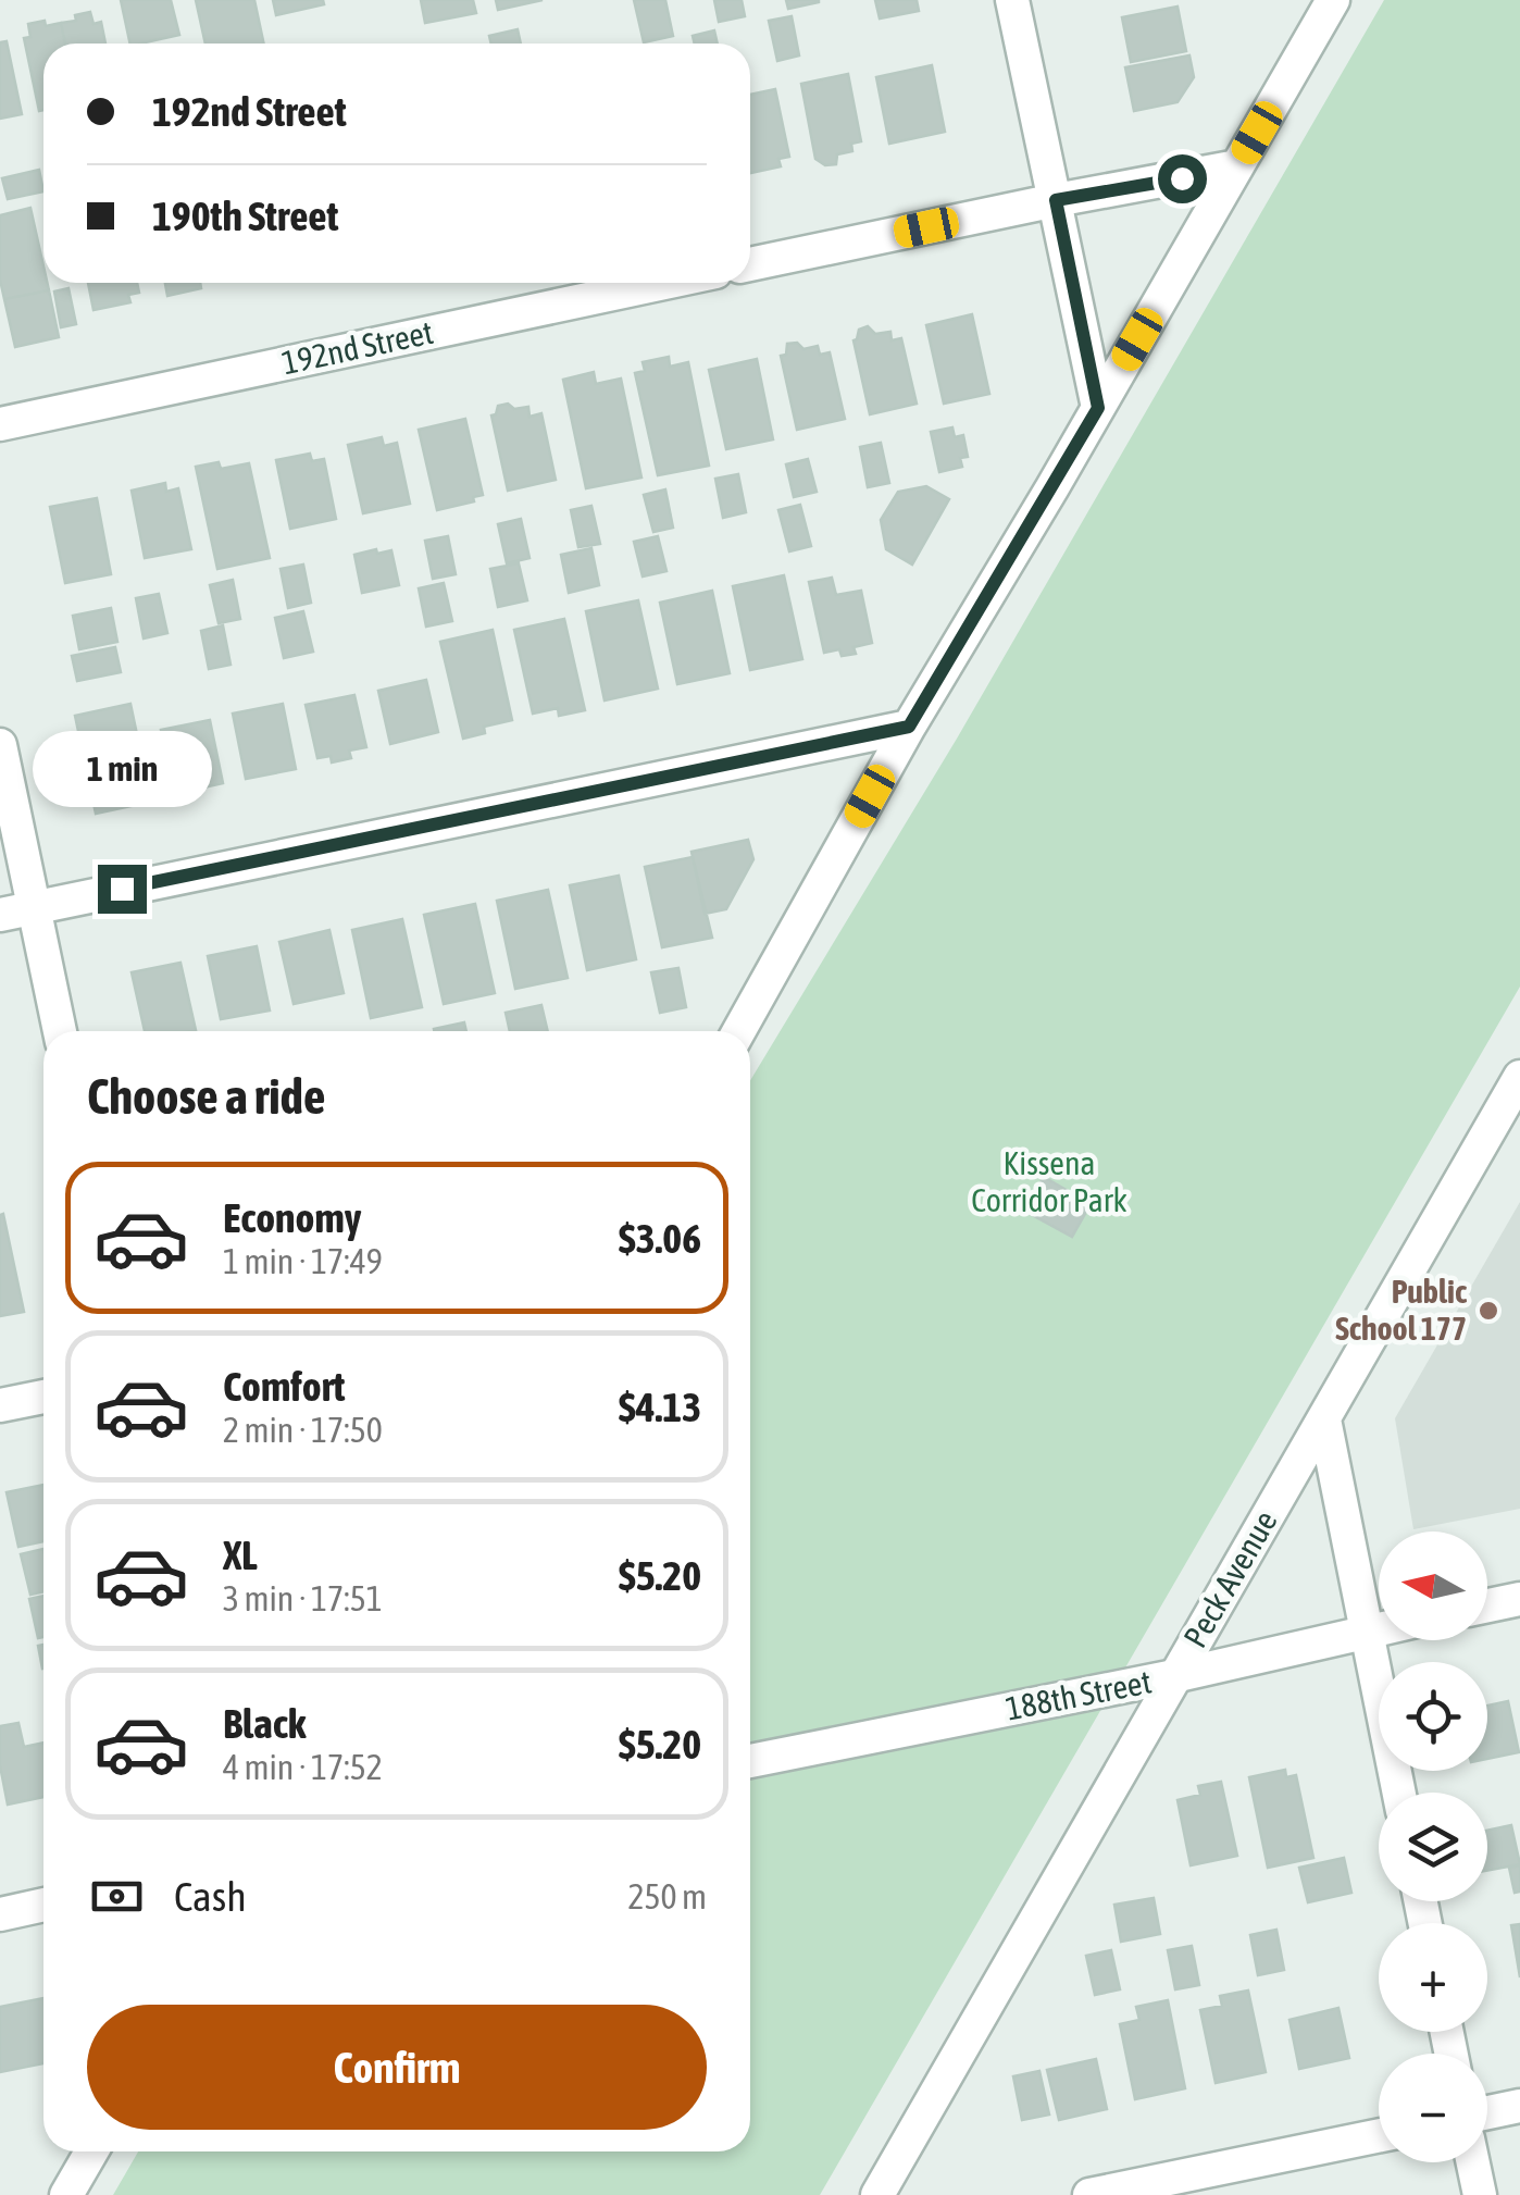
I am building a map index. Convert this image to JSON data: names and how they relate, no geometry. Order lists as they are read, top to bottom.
{
  "streets": {
    "street": ["192nd Street", "Peck Avenue", "188th Street"]
  },
  "crossings": [
    ["Peck Avenue", "188th Street"]
  ],
  "parks": ["Kissena Corridor Park"],
  "places": ["Public School 177"],
  "north": "left",
  "page": {
    "banner": ["192nd Street", "190th Street"],
    "bubble": "1 min",
    "heading": "Choose a ride",
    "list": [
      {
        "name": "Economy",
        "note": "1 min · 17:49",
        "value": "$3.06"
      },
      {
        "name": "Comfort",
        "note": "2 min · 17:50",
        "value": "$4.13"
      },
      {
        "name": "XL",
        "note": "3 min · 17:51",
        "value": "$5.20"
      },
      {
        "name": "Black",
        "note": "4 min · 17:52",
        "value": "$5.20"
      }
    ],
    "map_buttons": ["+", "−"],
    "pay": ["Cash", "250 m"],
    "buttons": "Confirm"
  }
}
